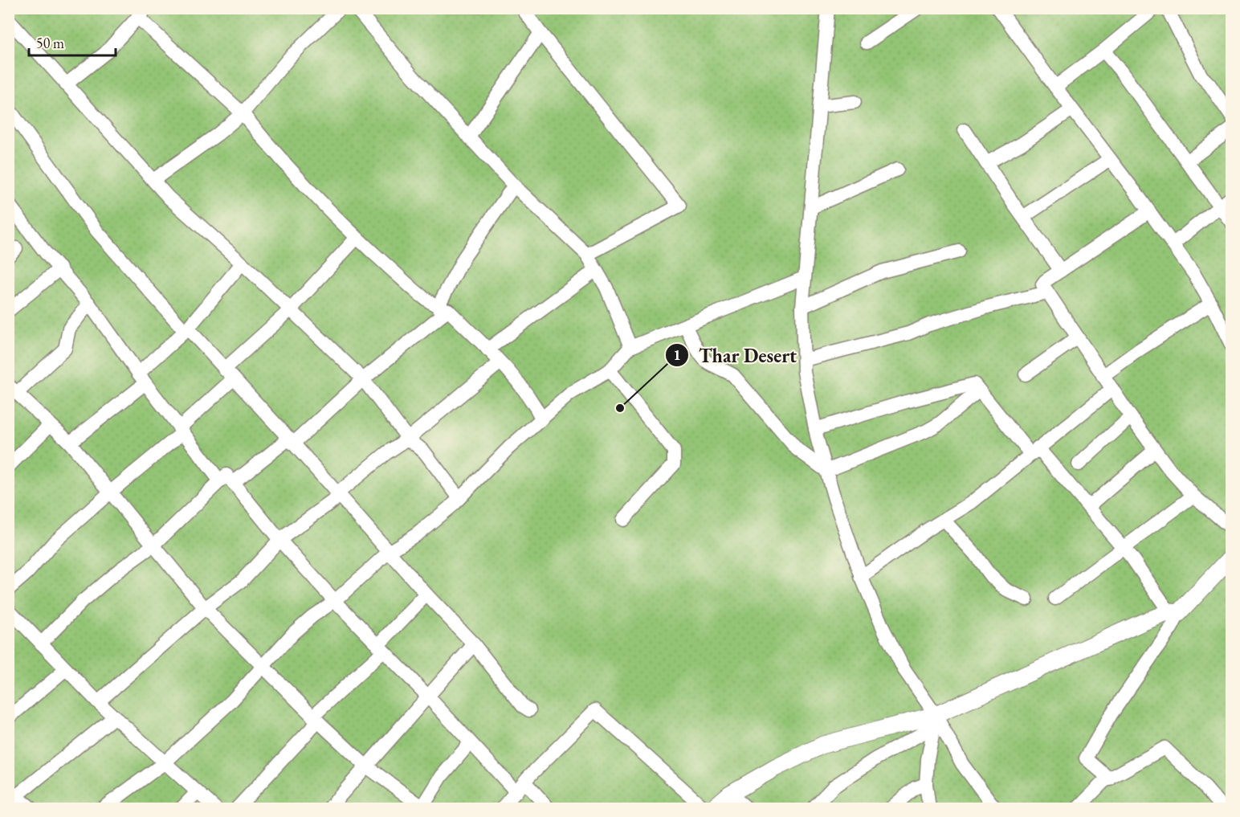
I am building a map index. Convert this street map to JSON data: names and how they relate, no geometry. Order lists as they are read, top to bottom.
{
  "places": ["Thar Desert"],
  "scale_bar": "50 m"
}
